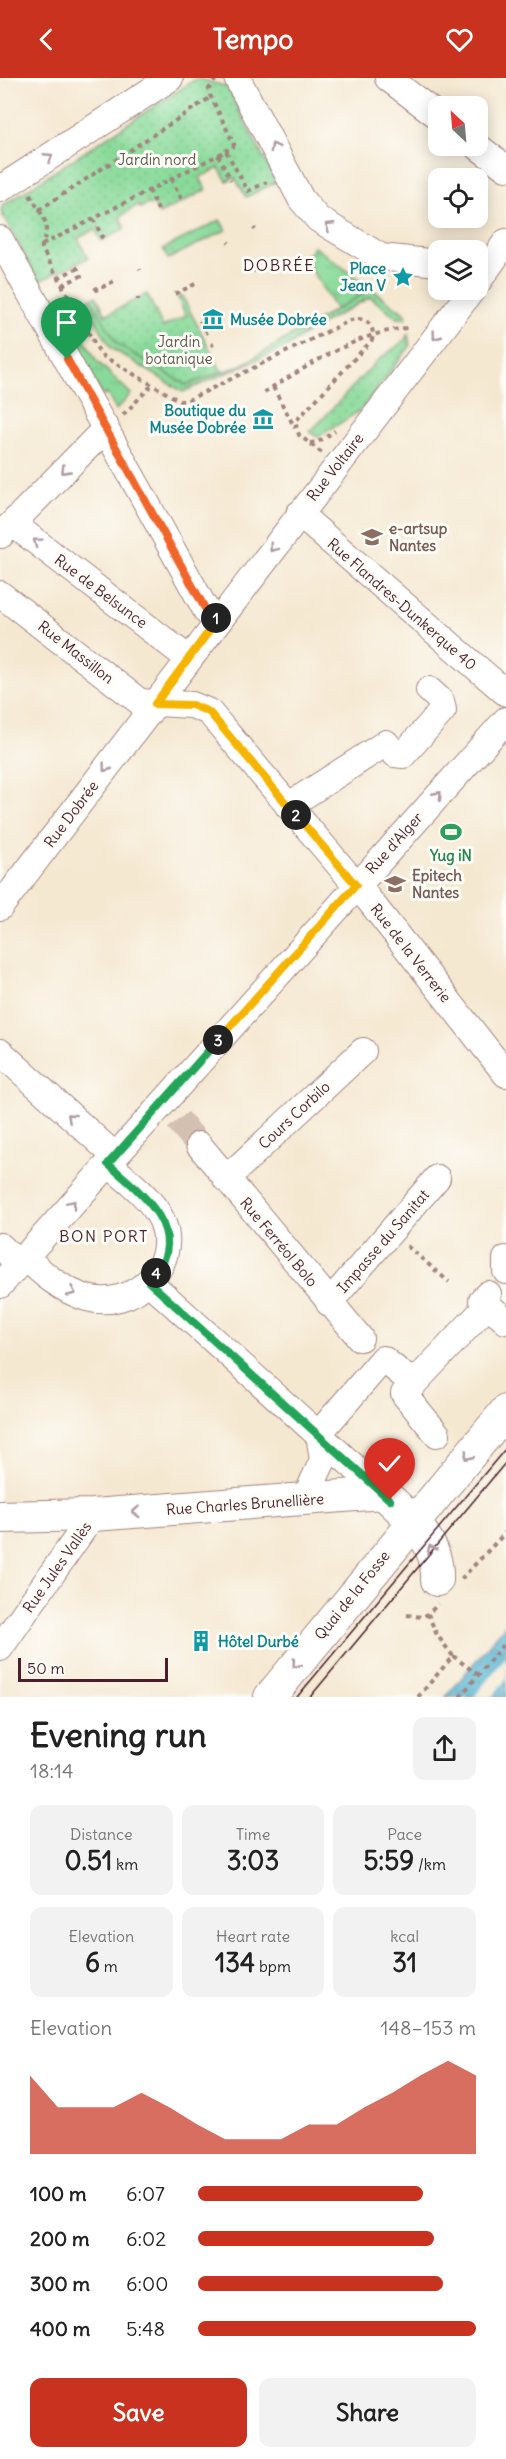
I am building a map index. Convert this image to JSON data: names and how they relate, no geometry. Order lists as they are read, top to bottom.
{
  "streets": {
    "main road": ["Rue Charles Brunellière", "Quai de la Fosse"],
    "street": [
      "Rue Voltaire",
      "Rue de Belsunce",
      "Rue Flandres-Dunkerque 40",
      "Rue Massillon",
      "Rue Dobrée",
      "Rue d'Alger",
      "Rue de la Verrerie",
      "Cours Corbilo",
      "Impasse du Sanitat",
      "Rue Ferréol Bolo",
      "Rue Jules Vallès"
    ]
  },
  "crossings": [
    ["Rue Voltaire", "Rue de Belsunce"],
    ["Rue Voltaire", "Rue Flandres-Dunkerque 40"],
    ["Rue Voltaire", "Rue Dobrée"],
    ["Rue de Belsunce", "Rue Dobrée"],
    ["Rue Massillon", "Rue Dobrée"],
    ["Rue Massillon", "Rue de la Verrerie"],
    ["Rue Dobrée", "Rue de la Verrerie"],
    ["Rue d'Alger", "Rue de la Verrerie"],
    ["Cours Corbilo", "Rue Ferréol Bolo"],
    ["Impasse du Sanitat", "Rue Ferréol Bolo"],
    ["Rue Charles Brunellière", "Rue Jules Vallès"]
  ],
  "one_way": [
    "Rue Voltaire",
    "Rue de Belsunce",
    "Rue Dobrée",
    "Rue d'Alger",
    "Rue Charles Brunellière",
    "Quai de la Fosse"
  ],
  "districts": ["DOBRÉE", "BON PORT"],
  "parks": ["Jardin nord", "Jardin botanique"],
  "places": {
    "place": ["Place Jean V"],
    "museum": ["Musée Dobrée", "Boutique du Musée Dobrée"],
    "school or university": ["e-artsup Nantes", "Epitech Nantes"],
    "sports": ["Yug iN"],
    "building": ["Hôtel Durbé"]
  },
  "scale_bar": "50 m",
  "north": "top left",
  "page": {
    "header": "Tempo",
    "pins": [
      "1",
      "2",
      "3",
      "4"
    ],
    "scale": "50 m",
    "heading": ["Evening run", "18:14"],
    "stats": [
      ["Distance", "0.51 km"],
      ["Time", "3:03"],
      ["Pace", "5:59 /km"],
      ["Elevation", "6 m"],
      ["Heart rate", "134 bpm"],
      ["kcal", "31"]
    ],
    "chart": ["Elevation", "148–153 m"],
    "list": [
      {
        "name": "100 m",
        "note": "6:07"
      },
      {
        "name": "200 m",
        "note": "6:02"
      },
      {
        "name": "300 m",
        "note": "6:00"
      },
      {
        "name": "400 m",
        "note": "5:48"
      }
    ],
    "buttons": ["Save", "Share"]
  }
}
